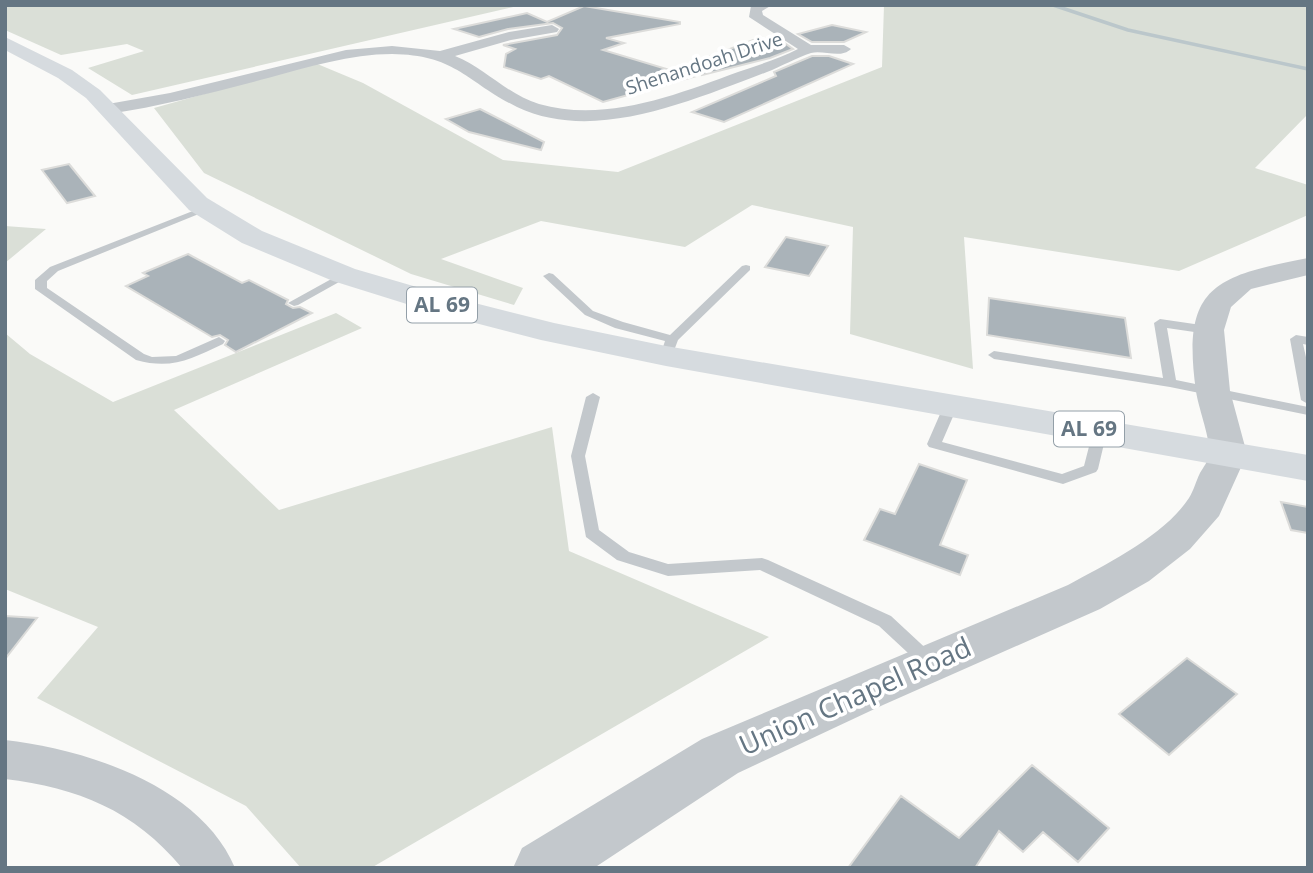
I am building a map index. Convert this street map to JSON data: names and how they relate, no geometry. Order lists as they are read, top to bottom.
{
  "streets": {
    "main road": ["AL 69"],
    "street": ["Shenandoah Drive", "Union Chapel Road"]
  },
  "crossings": [
    ["Shenandoah Drive", "AL 69"],
    ["AL 69", "Union Chapel Road"]
  ]
}
